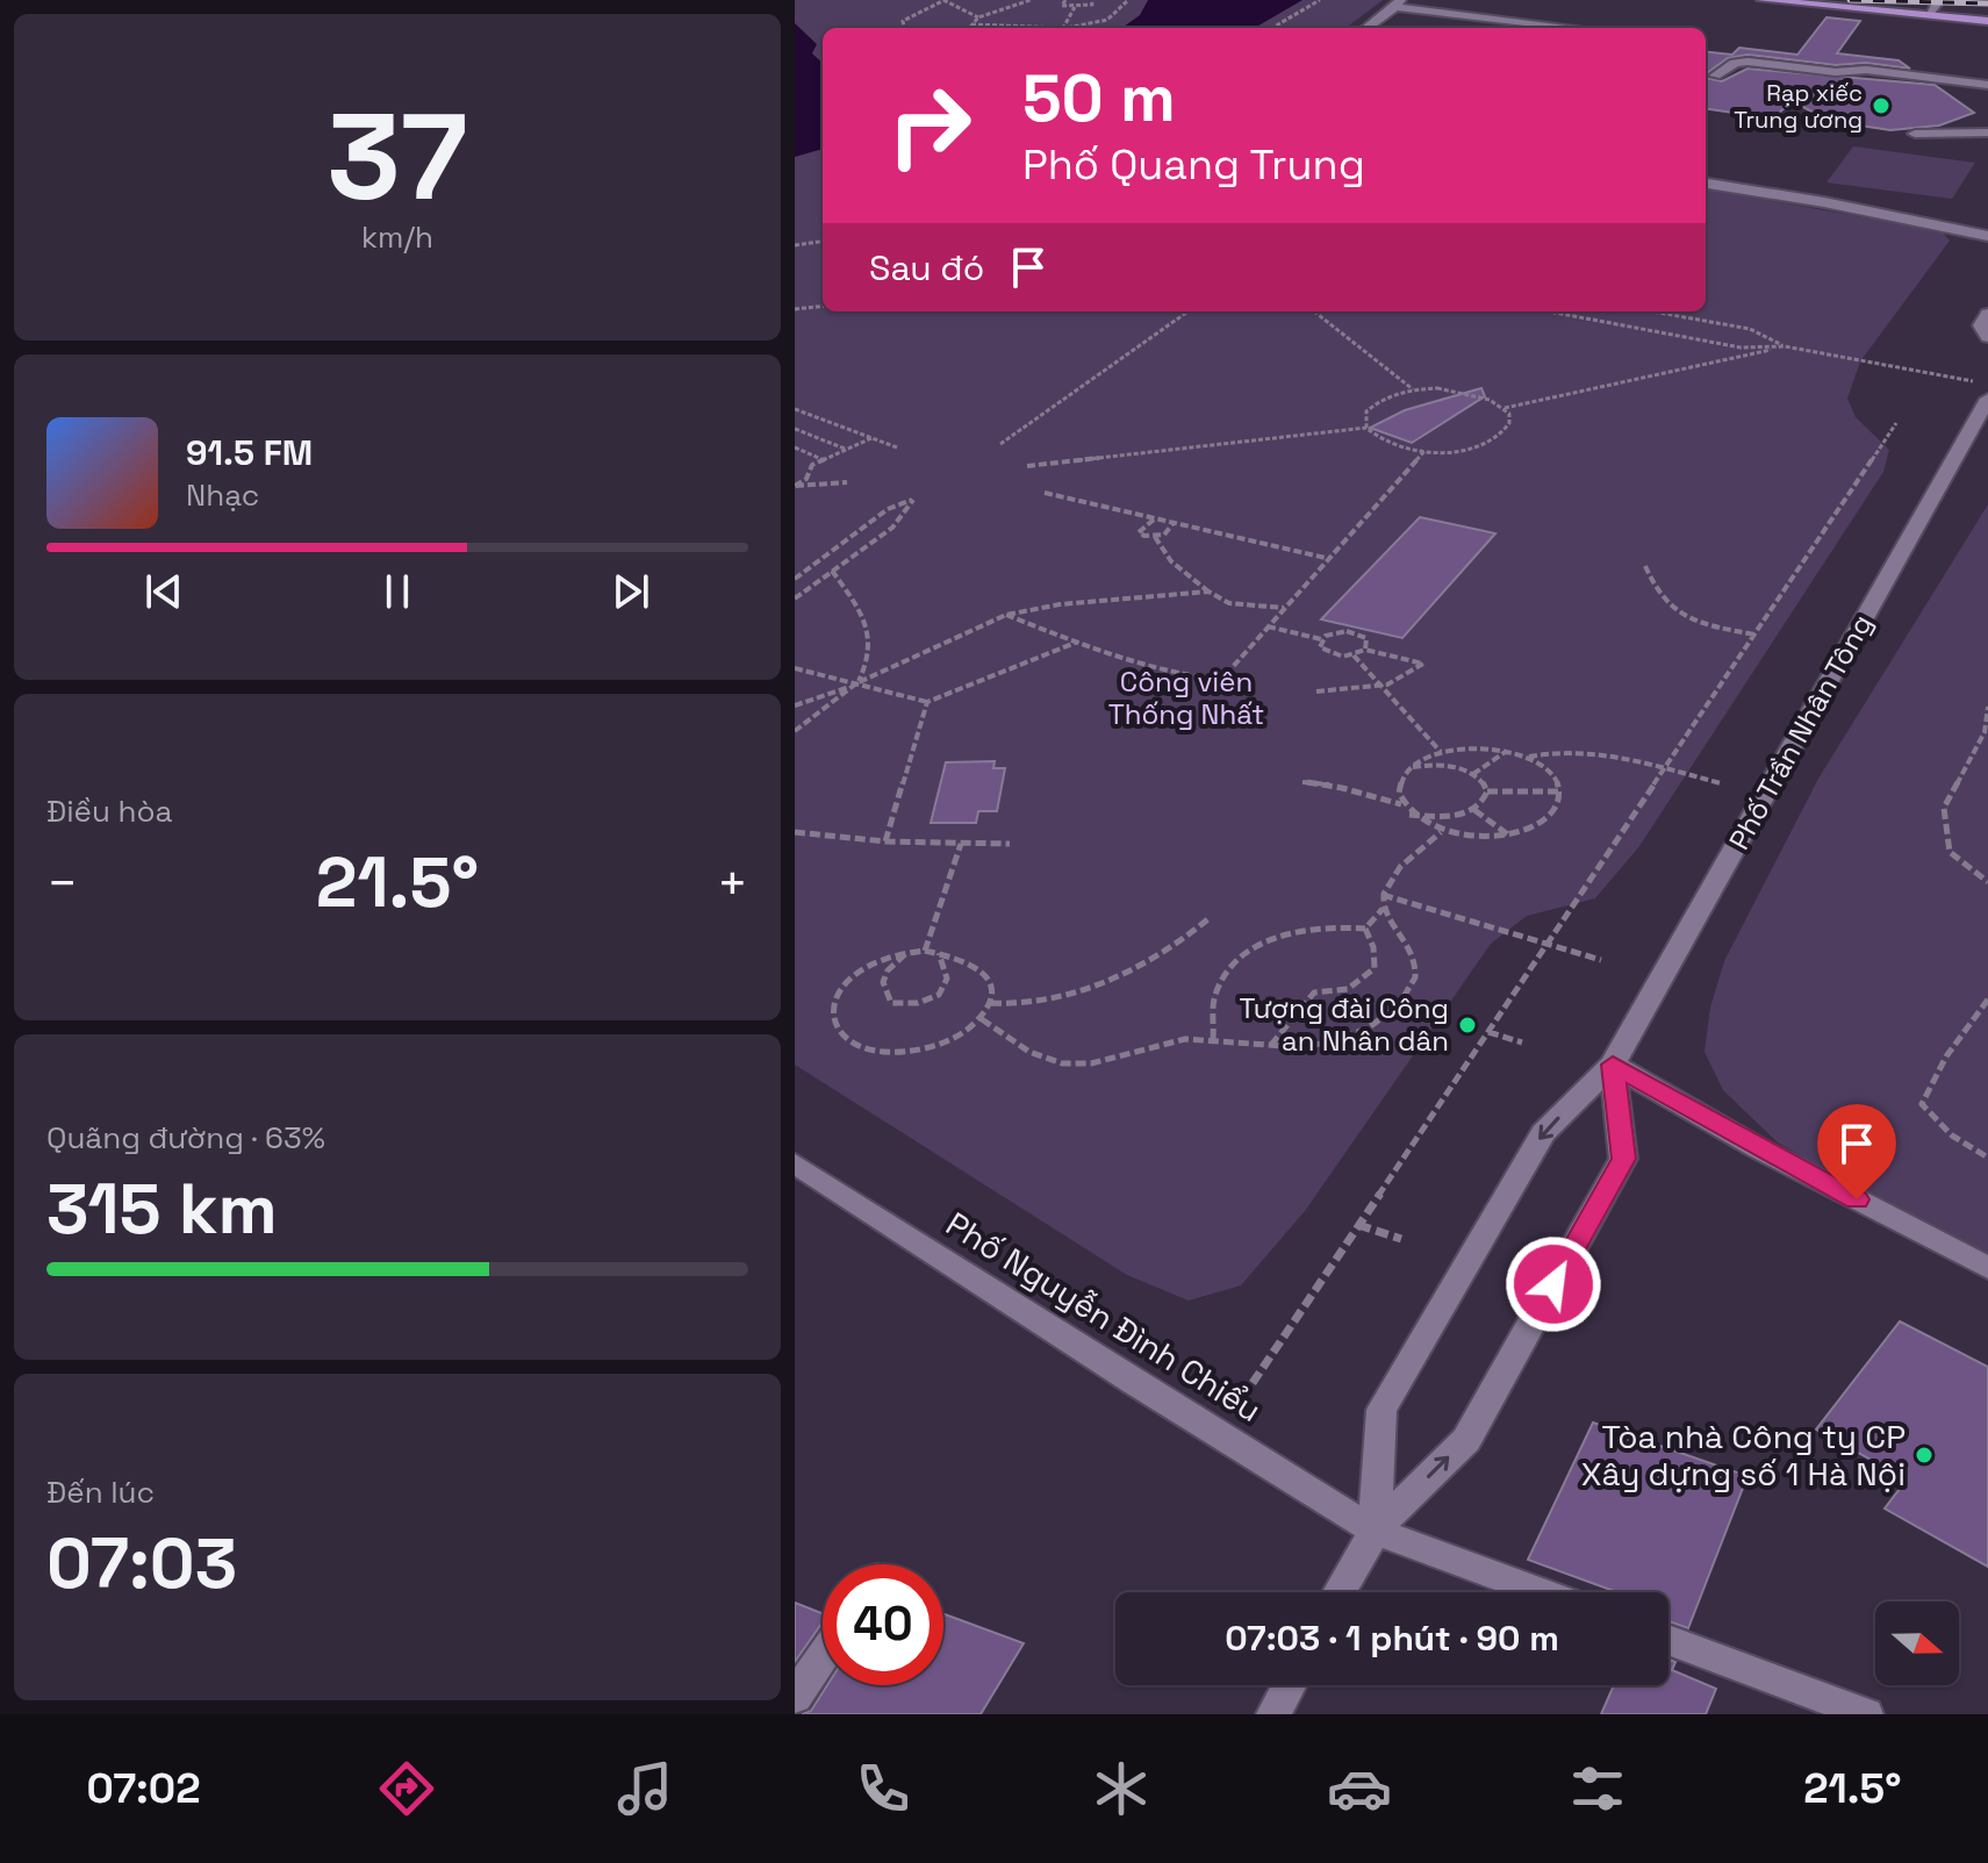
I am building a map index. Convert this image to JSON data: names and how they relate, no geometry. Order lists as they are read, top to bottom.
{
  "streets": {
    "street": ["Phố Trần Nhân Tông", "Phố Nguyễn Đình Chiểu"]
  },
  "crossings": [
    ["Phố Trần Nhân Tông", "Phố Nguyễn Đình Chiểu"]
  ],
  "parks": ["Công viên Thống Nhất"],
  "places": ["Rạp xiếc Trung ương", "Tượng đài Công an Nhân dân", "Tòa nhà Công ty CP Xây dựng số 1 Hà Nội"],
  "north": "right",
  "page": {
    "tile": [
      ["37", "km/h"],
      "Điều hòa",
      ["Quãng đường · 63%", "315 km"],
      ["Đến lúc", "07:03"]
    ],
    "turn": ["50 m", "Phố Quang Trung"],
    "then": "Sau đó",
    "song": ["91.5 FM", "Nhạc"],
    "heat": ["−", "21.5°", "+"],
    "limit": "40",
    "trip": "07:03 · 1 phút · 90 m",
    "tabs": ["07:02", "21.5°"]
  }
}
